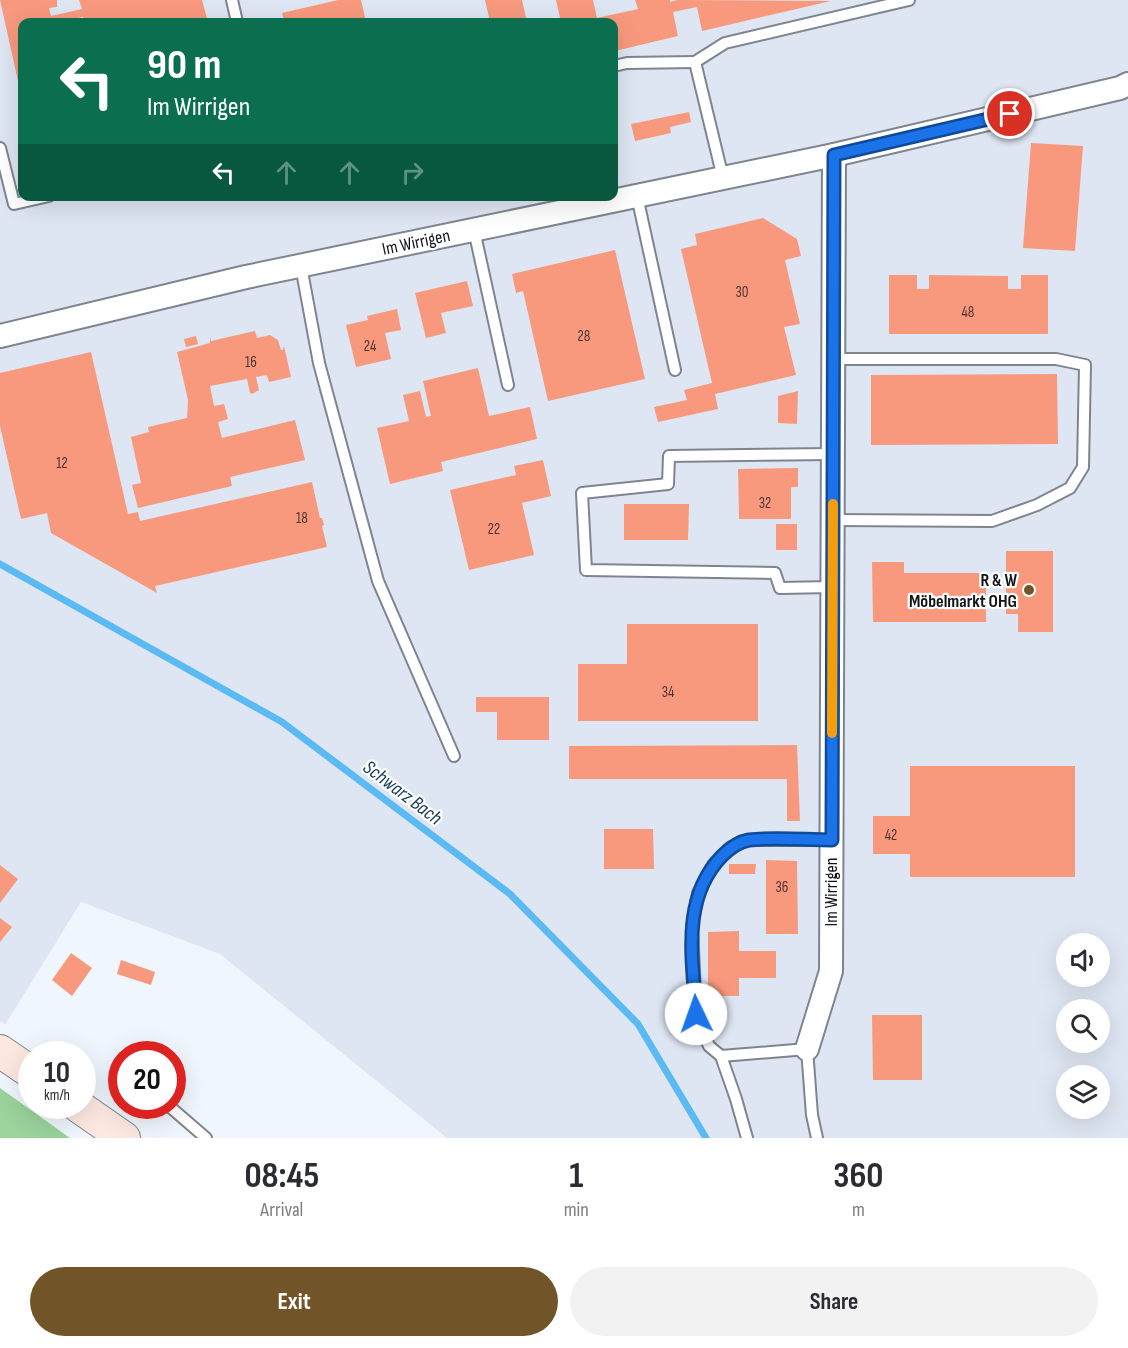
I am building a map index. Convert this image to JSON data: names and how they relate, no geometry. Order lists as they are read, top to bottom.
{
  "streets": {
    "street": ["Im Wirrigen"]
  },
  "water": ["Schwarz Bach"],
  "places": ["R & W Möbelmarkt OHG"],
  "house_numbers": [
    "30",
    "48",
    "28",
    "24",
    "16",
    "12",
    "32",
    "18",
    "22",
    "34",
    "42",
    "36"
  ],
  "page": {
    "turn": ["90 m", "Im Wirrigen"],
    "speed": "10 km/h",
    "limit": "20",
    "eta": [
      "08:45",
      "Arrival",
      "1",
      "min",
      "360",
      "m"
    ],
    "buttons": ["Exit", "Share"]
  }
}
